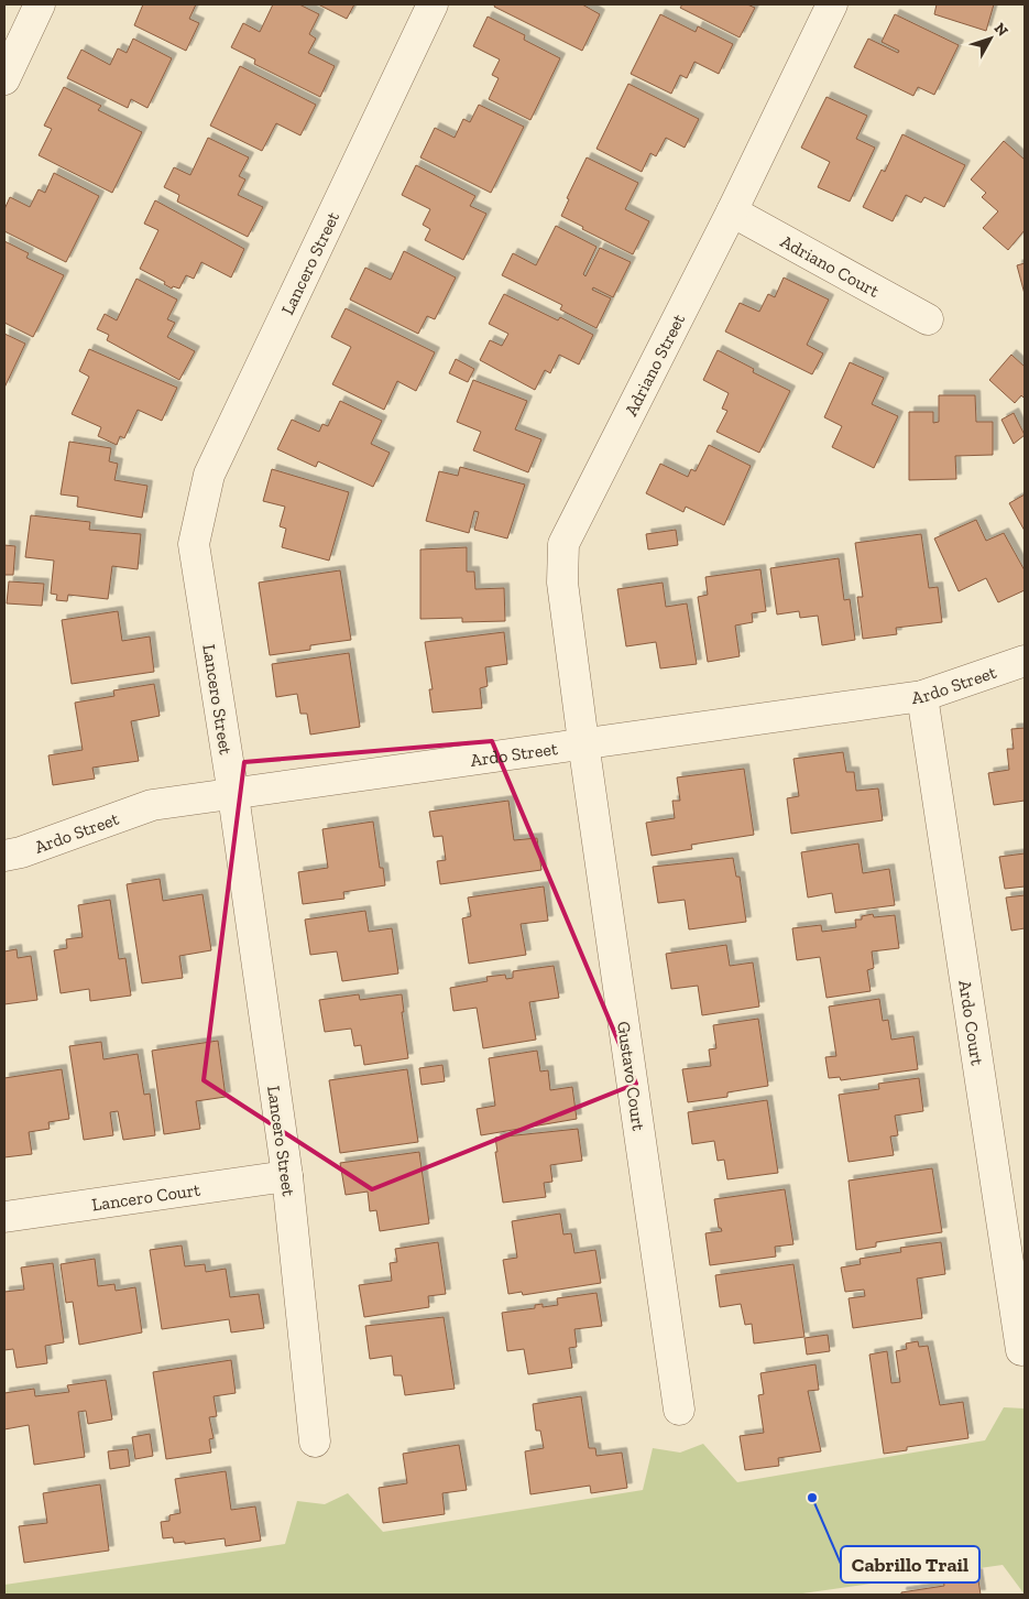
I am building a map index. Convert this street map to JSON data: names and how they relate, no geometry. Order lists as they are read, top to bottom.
{
  "streets": {
    "street": [
      "Lancero Street",
      "Adriano Court",
      "Adriano Street",
      "Ardo Street",
      "Ardo Court",
      "Gustavo Court",
      "Lancero Court"
    ]
  },
  "crossings": [
    ["Lancero Street", "Ardo Street"],
    ["Lancero Street", "Lancero Court"],
    ["Adriano Court", "Adriano Street"],
    ["Adriano Street", "Ardo Street"],
    ["Adriano Street", "Gustavo Court"],
    ["Ardo Street", "Ardo Court"],
    ["Ardo Street", "Gustavo Court"]
  ],
  "places": ["Cabrillo Trail"],
  "north": "top right"
}
